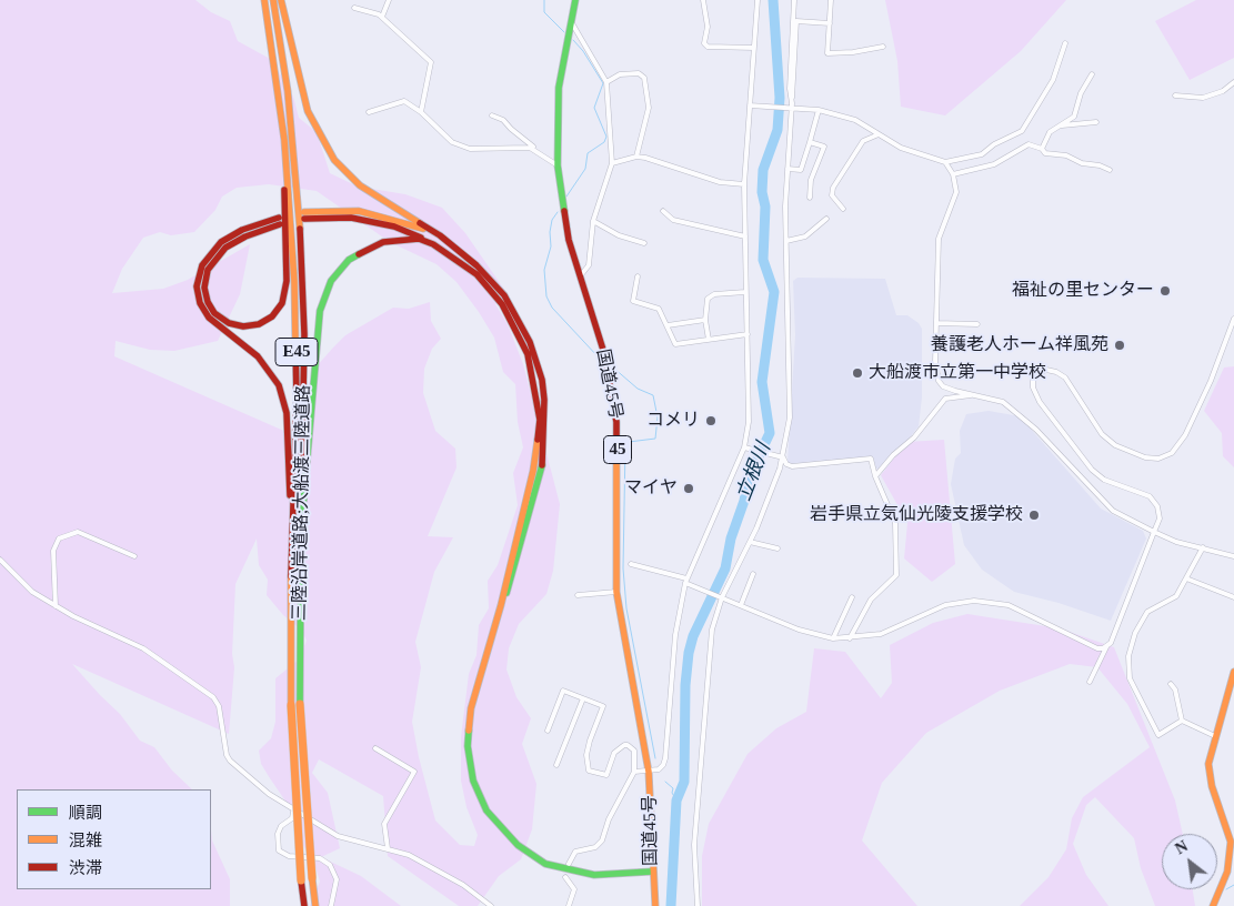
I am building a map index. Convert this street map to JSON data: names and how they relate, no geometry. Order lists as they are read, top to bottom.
{
  "streets": {
    "main road": [
      "E45",
      "国道45号",
      "45",
      "三陸沿岸道路;大船渡三陸道路"
    ]
  },
  "water": ["立根川"],
  "places": [
    "福祉の里センター",
    "養護老人ホーム祥風苑",
    "大船渡市立第一中学校",
    "コメリ",
    "マイヤ",
    "岩手県立気仙光陵支援学校"
  ],
  "legend": ["順調", "混雑", "渋滞"],
  "north": "top left"
}
